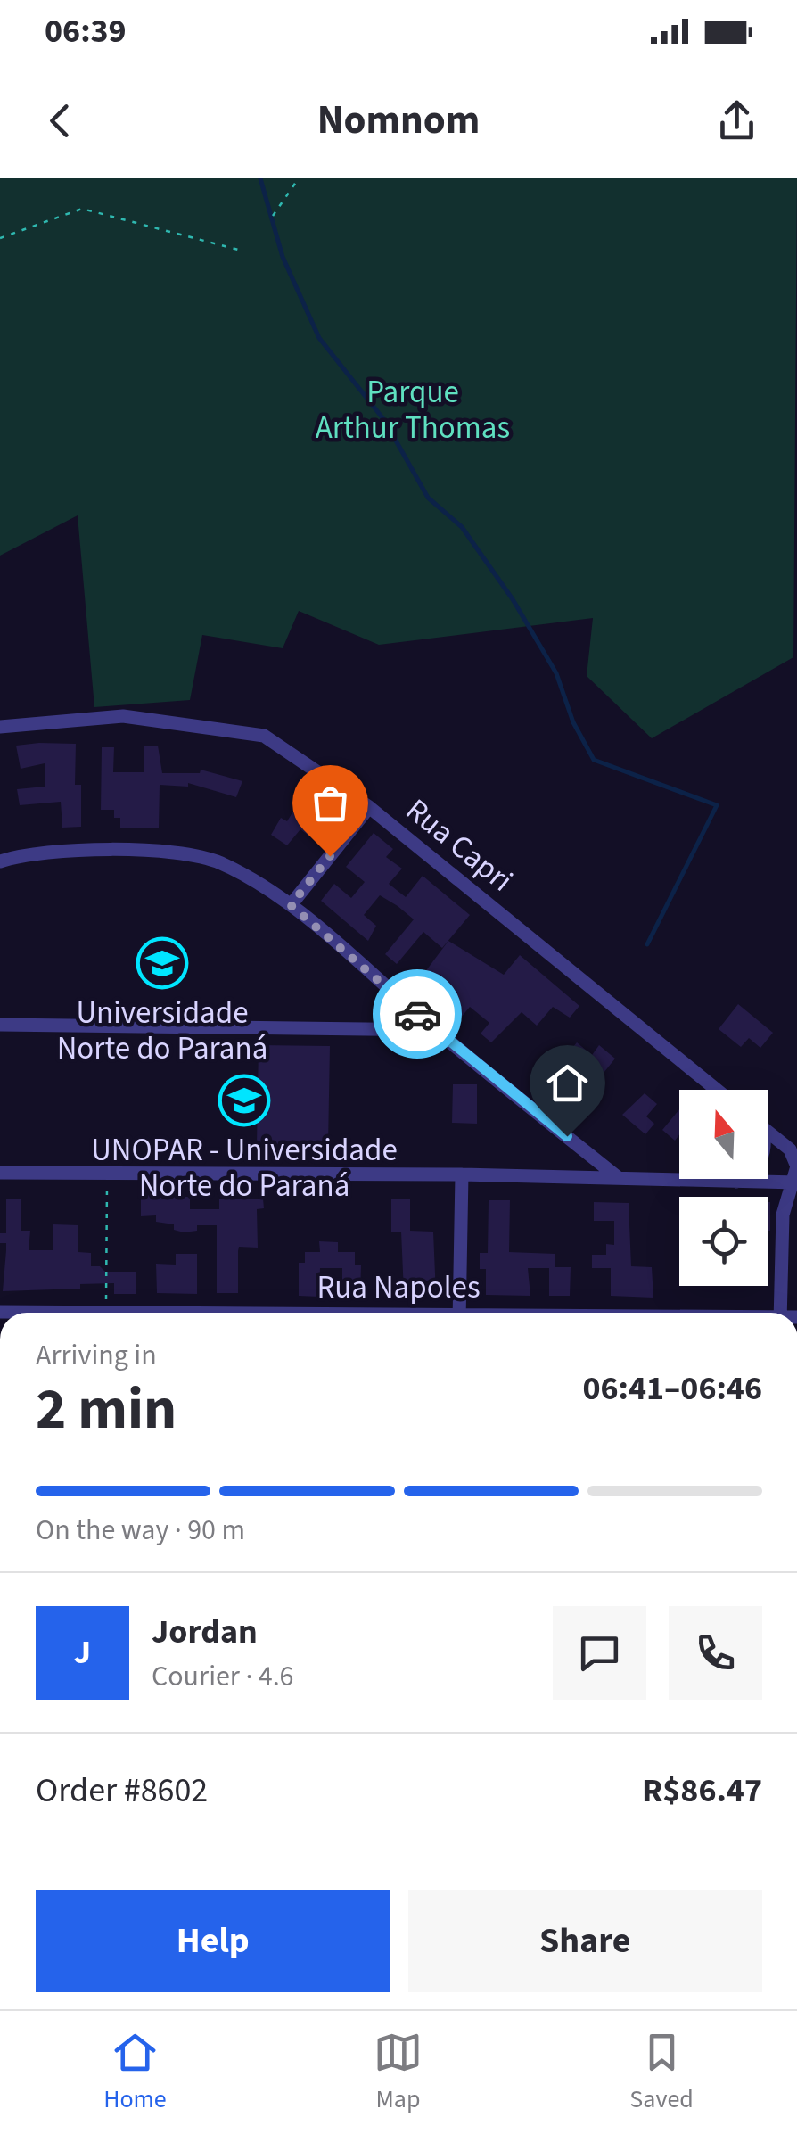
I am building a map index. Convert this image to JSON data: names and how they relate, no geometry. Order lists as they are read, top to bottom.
{
  "streets": {
    "street": ["Rua Capri", "Rua Napoles"]
  },
  "parks": ["Parque Arthur Thomas"],
  "places": {
    "school or university": ["Universidade Norte do Paraná", "UNOPAR - Universidade Norte do Paraná"]
  },
  "north": "top",
  "page": {
    "status": "06:39",
    "header": "Nomnom",
    "heading": ["2 min", "Arriving in", "06:41–06:46"],
    "panel": [
      "Jordan",
      "Courier · 4.6",
      "Order #8602",
      "R$86.47"
    ],
    "bar": "On the way · 90 m",
    "round": "J",
    "buttons": ["Help", "Share"],
    "tabs": ["Home", "Map", "Saved"]
  }
}
